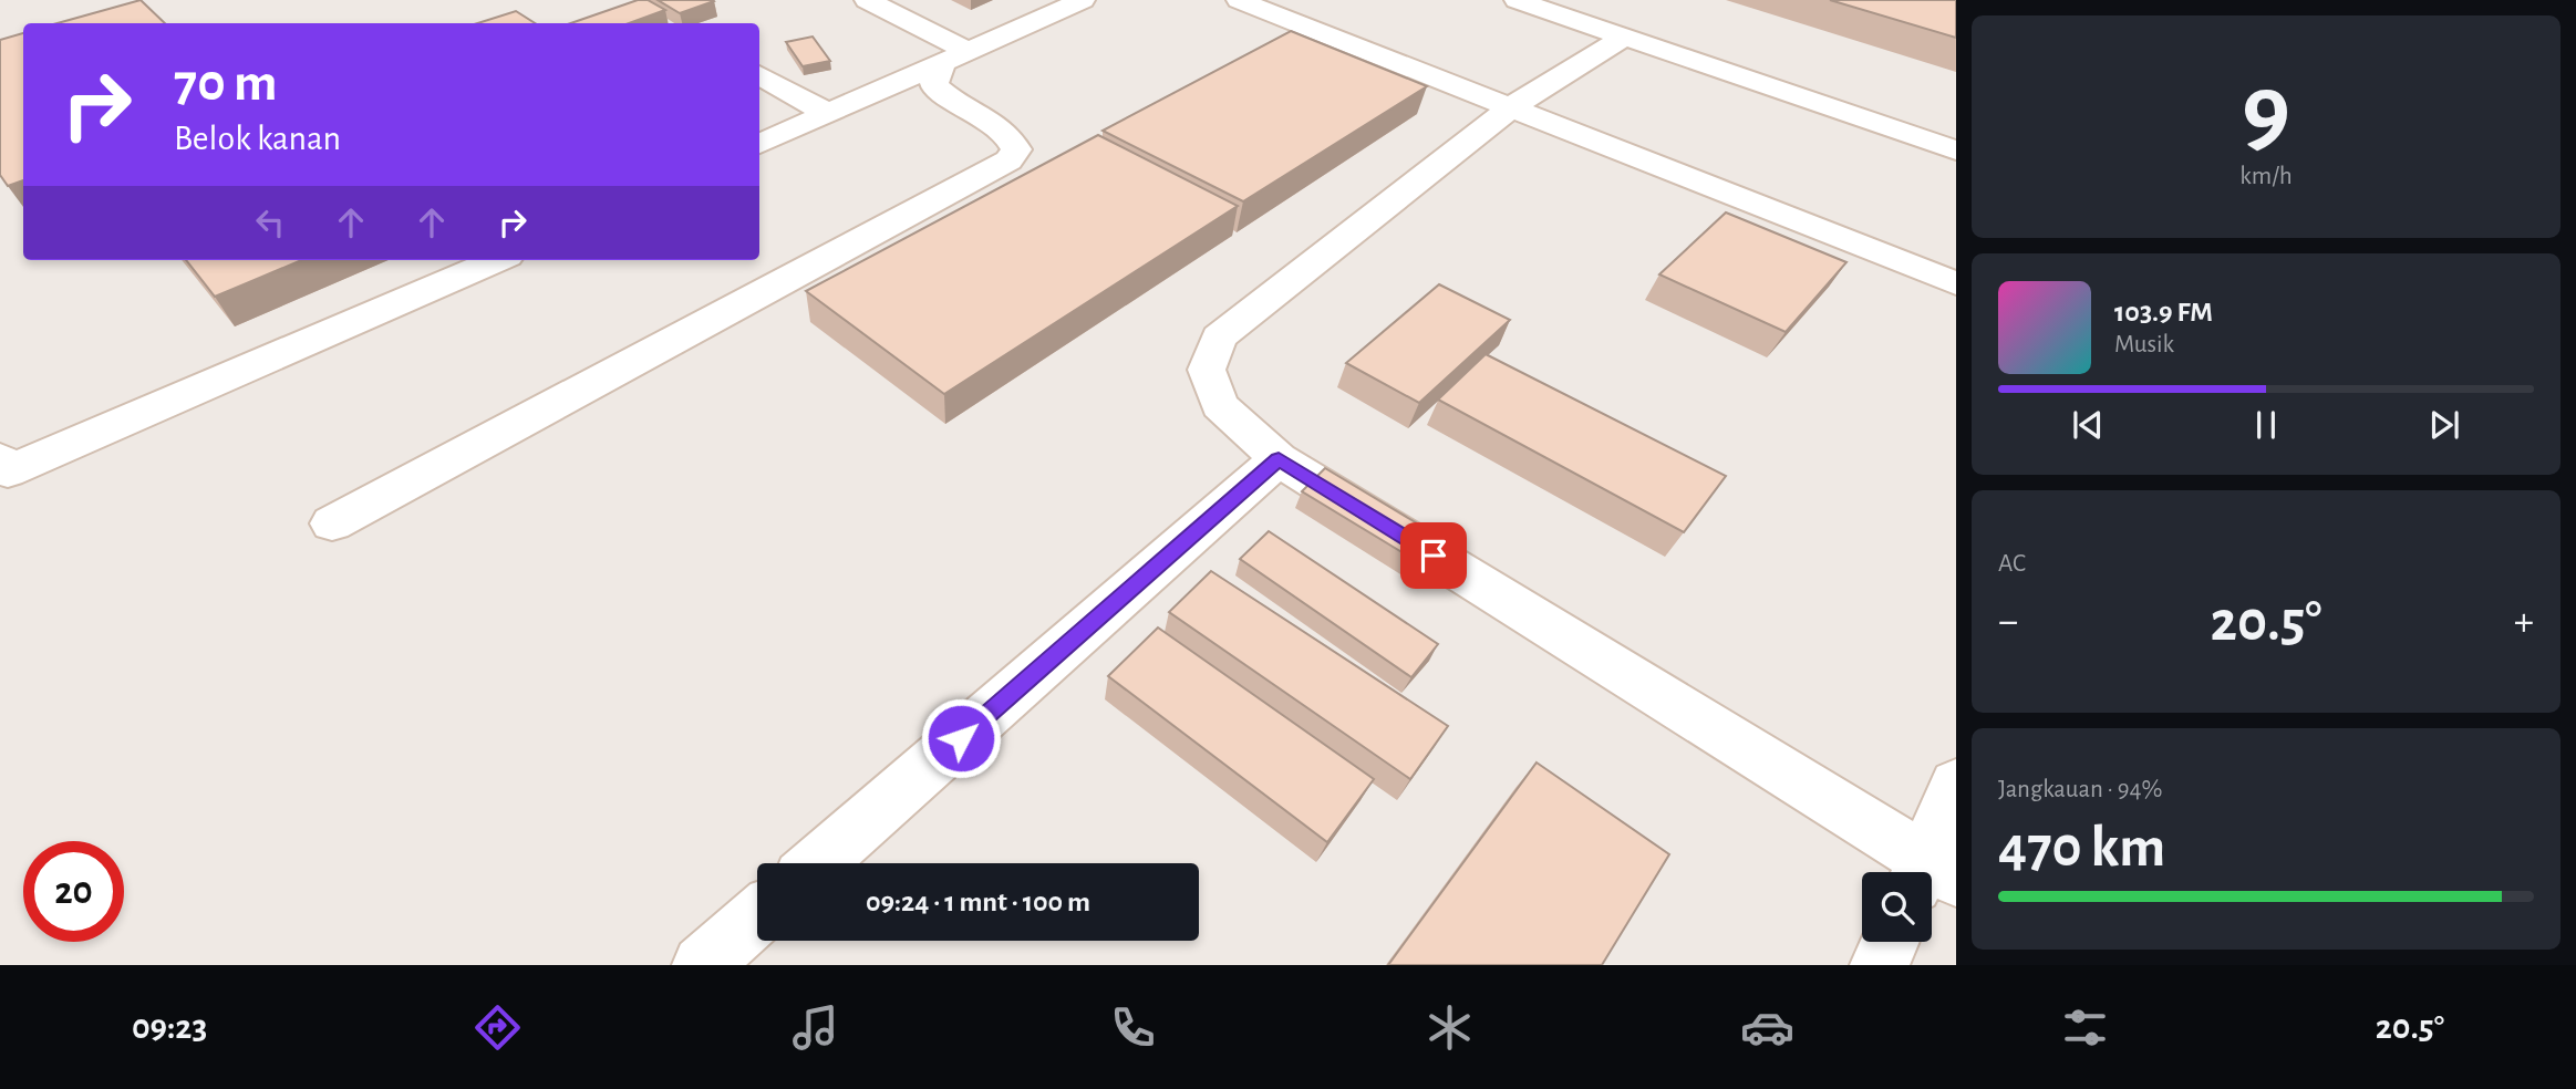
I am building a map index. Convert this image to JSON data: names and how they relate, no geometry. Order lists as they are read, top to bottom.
{
  "page": {
    "tile": [
      ["9", "km/h"],
      "AC",
      ["Jangkauan · 94%", "470 km"]
    ],
    "turn": ["70 m", "Belok kanan"],
    "song": ["103.9 FM", "Musik"],
    "heat": ["−", "20.5°", "+"],
    "limit": "20",
    "trip": "09:24 · 1 mnt · 100 m",
    "tabs": ["09:23", "20.5°"]
  }
}
